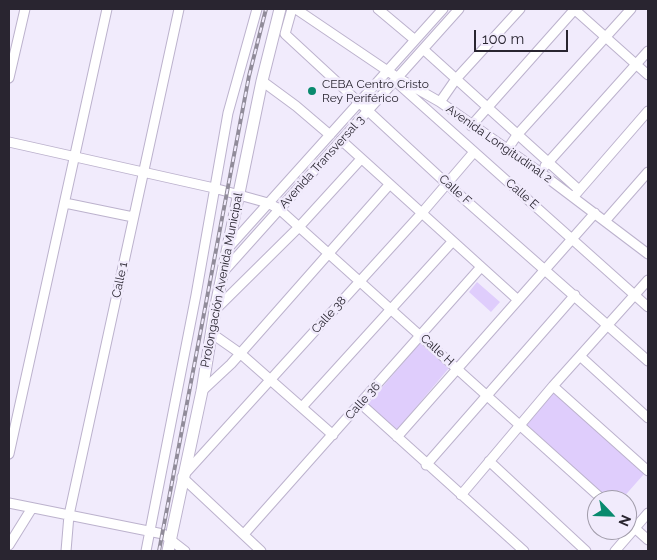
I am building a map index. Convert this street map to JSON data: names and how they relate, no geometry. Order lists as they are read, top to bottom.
{
  "streets": {
    "main road": ["Prolongación Avenida Municipal"],
    "street": [
      "Avenida Longitudinal 2",
      "Avenida Transversal 3",
      "Calle F",
      "Calle E",
      "Calle 1",
      "Calle 38",
      "Calle H",
      "Calle 36"
    ]
  },
  "crossings": [
    ["Avenida Longitudinal 2", "Avenida Transversal 3"],
    ["Avenida Longitudinal 2", "Calle E"],
    ["Avenida Transversal 3", "Calle F"],
    ["Avenida Transversal 3", "Calle E"],
    ["Avenida Transversal 3", "Prolongación Avenida Municipal"],
    ["Avenida Transversal 3", "Calle H"],
    ["Calle F", "Calle 38"],
    ["Calle E", "Calle 38"],
    ["Calle 1", "Calle H"],
    ["Prolongación Avenida Municipal", "Calle 38"],
    ["Prolongación Avenida Municipal", "Calle H"],
    ["Calle 38", "Calle H"],
    ["Calle H", "Calle 36"]
  ],
  "places": ["CEBA Centro Cristo Rey Periférico"],
  "scale_bar": "100 m",
  "north": "bottom right"
}
